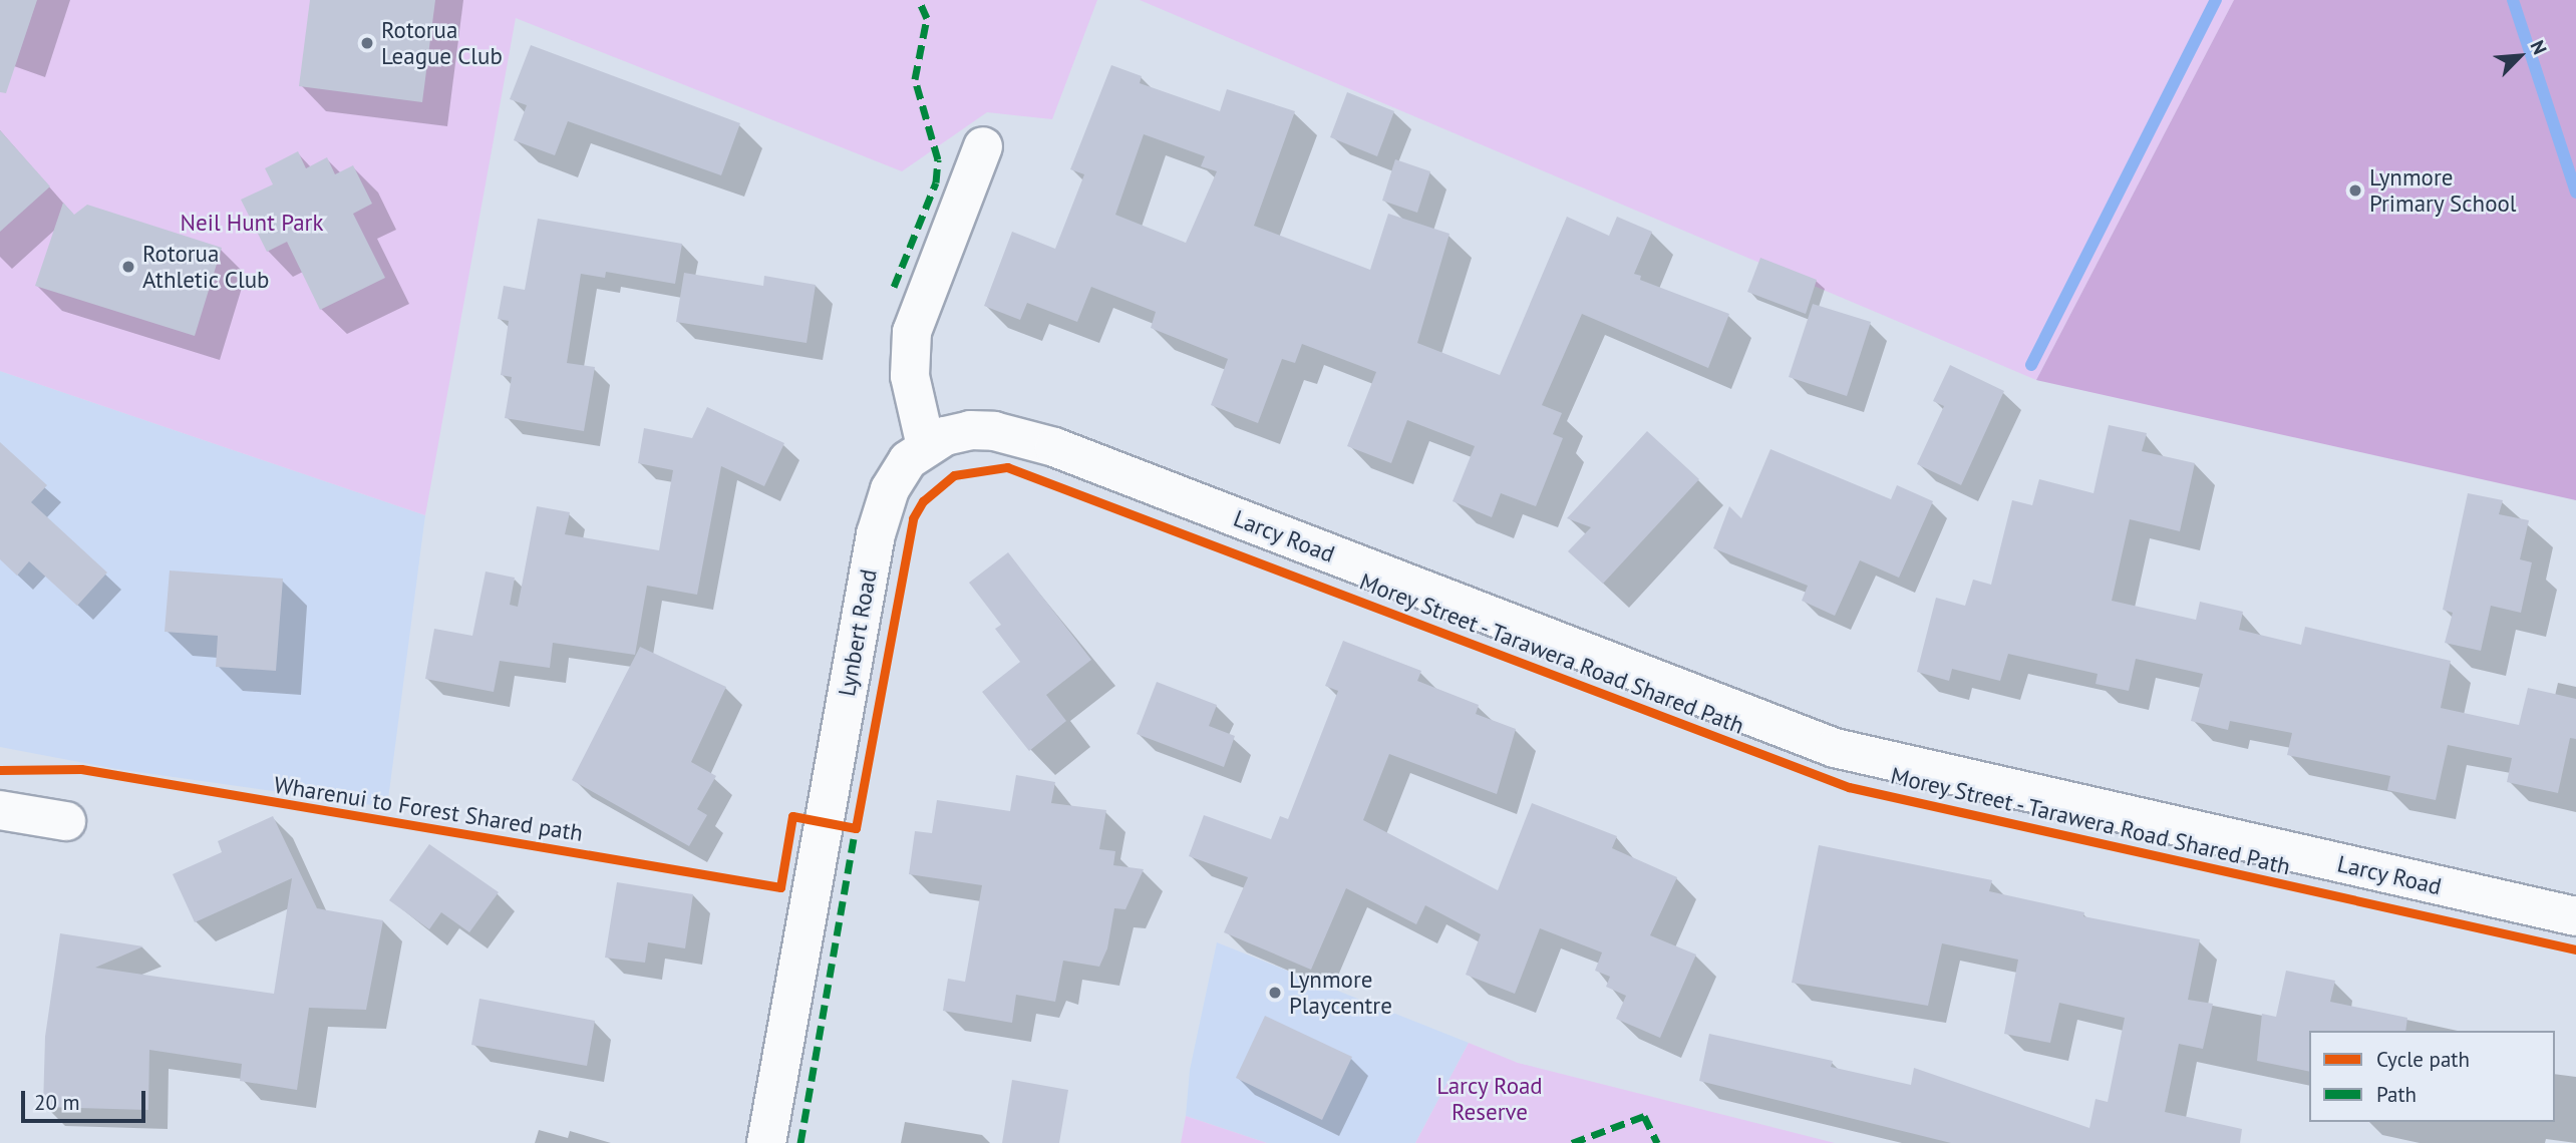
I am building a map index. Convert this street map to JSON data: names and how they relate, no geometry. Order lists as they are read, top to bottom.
{
  "streets": {
    "street": ["Larcy Road", "Lynbert Road"],
    "cycle path": ["Morey Street - Tarawera Road Shared Path"]
  },
  "crossings": [
    ["Larcy Road", "Lynbert Road"]
  ],
  "parks": ["Neil Hunt Park", "Larcy Road Reserve"],
  "places": [
    "Rotorua League Club",
    "Lynmore Primary School",
    "Rotorua Athletic Club",
    "Lynmore Playcentre"
  ],
  "legend": ["Cycle path", "Path"],
  "scale_bar": "20 m",
  "north": "top right"
}
